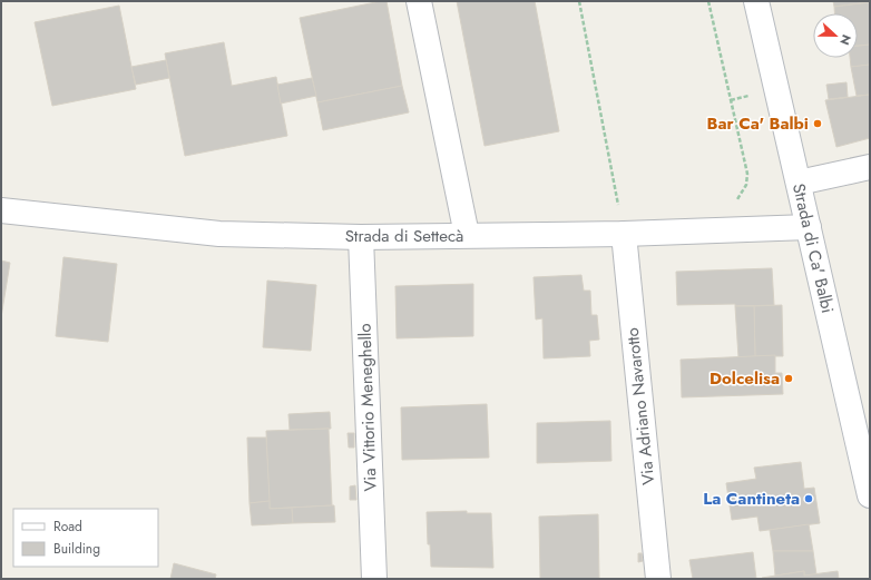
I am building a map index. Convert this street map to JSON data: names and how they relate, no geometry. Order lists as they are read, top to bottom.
{
  "streets": {
    "street": [
      "Strada di Settecà",
      "Strada di Ca' Balbi",
      "Via Adriano Navarotto",
      "Via Vittorio Meneghello"
    ]
  },
  "crossings": [
    ["Strada di Settecà", "Strada di Ca' Balbi"],
    ["Strada di Settecà", "Via Adriano Navarotto"],
    ["Strada di Settecà", "Via Vittorio Meneghello"]
  ],
  "places": ["Bar Ca' Balbi", "Dolcelisa", "La Cantineta"],
  "legend": ["Road", "Building"],
  "north": "right"
}
